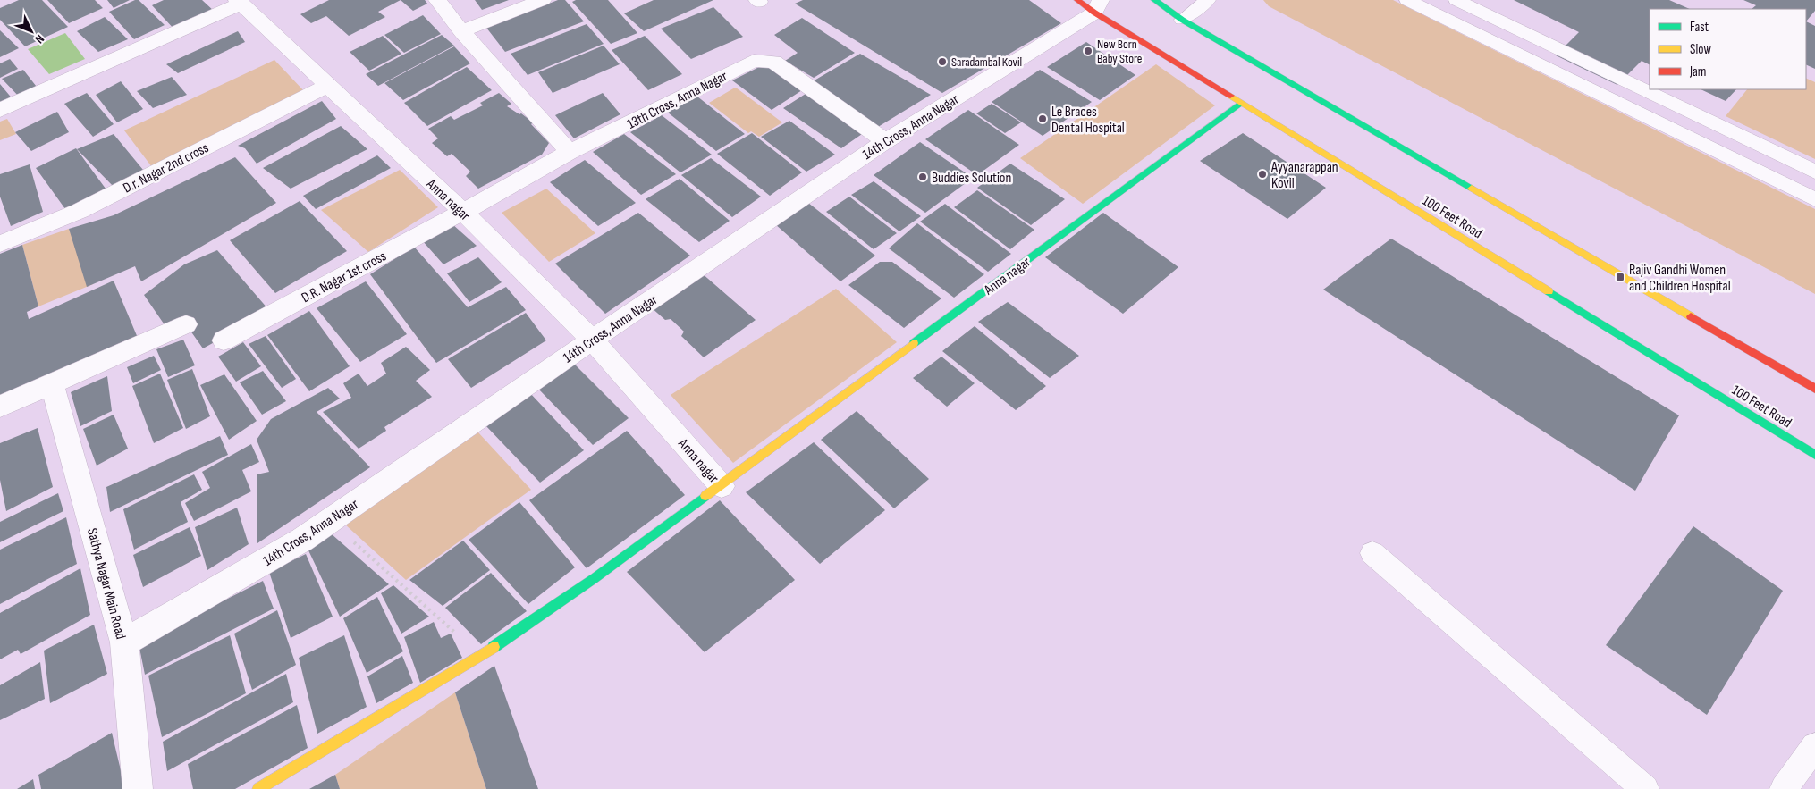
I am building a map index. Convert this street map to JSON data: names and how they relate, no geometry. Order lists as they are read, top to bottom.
{
  "streets": {
    "main road": ["Anna nagar", "100 Feet Road"],
    "street": [
      "13th Cross, Anna Nagar",
      "14th Cross, Anna Nagar",
      "D.r. Nagar 2nd cross",
      "D.R. Nagar 1st cross",
      "Sathya Nagar Main Road"
    ]
  },
  "crossings": [
    ["13th Cross, Anna Nagar", "14th Cross, Anna Nagar"],
    ["13th Cross, Anna Nagar", "Anna nagar"],
    ["13th Cross, Anna Nagar", "D.R. Nagar 1st cross"],
    ["14th Cross, Anna Nagar", "Anna nagar"],
    ["14th Cross, Anna Nagar", "100 Feet Road"],
    ["14th Cross, Anna Nagar", "Sathya Nagar Main Road"],
    ["D.r. Nagar 2nd cross", "Anna nagar"],
    ["Anna nagar", "100 Feet Road"],
    ["Anna nagar", "D.R. Nagar 1st cross"]
  ],
  "places": {
    "other": [
      "New Born Baby Store",
      "Saradambal Kovil",
      "Le Braces Dental Hospital",
      "Ayyanarappan Kovil",
      "Buddies Solution"
    ],
    "transit": ["Rajiv Gandhi Women and Children Hospital"]
  },
  "legend": ["Fast", "Slow", "Jam"],
  "north": "bottom right"
}
